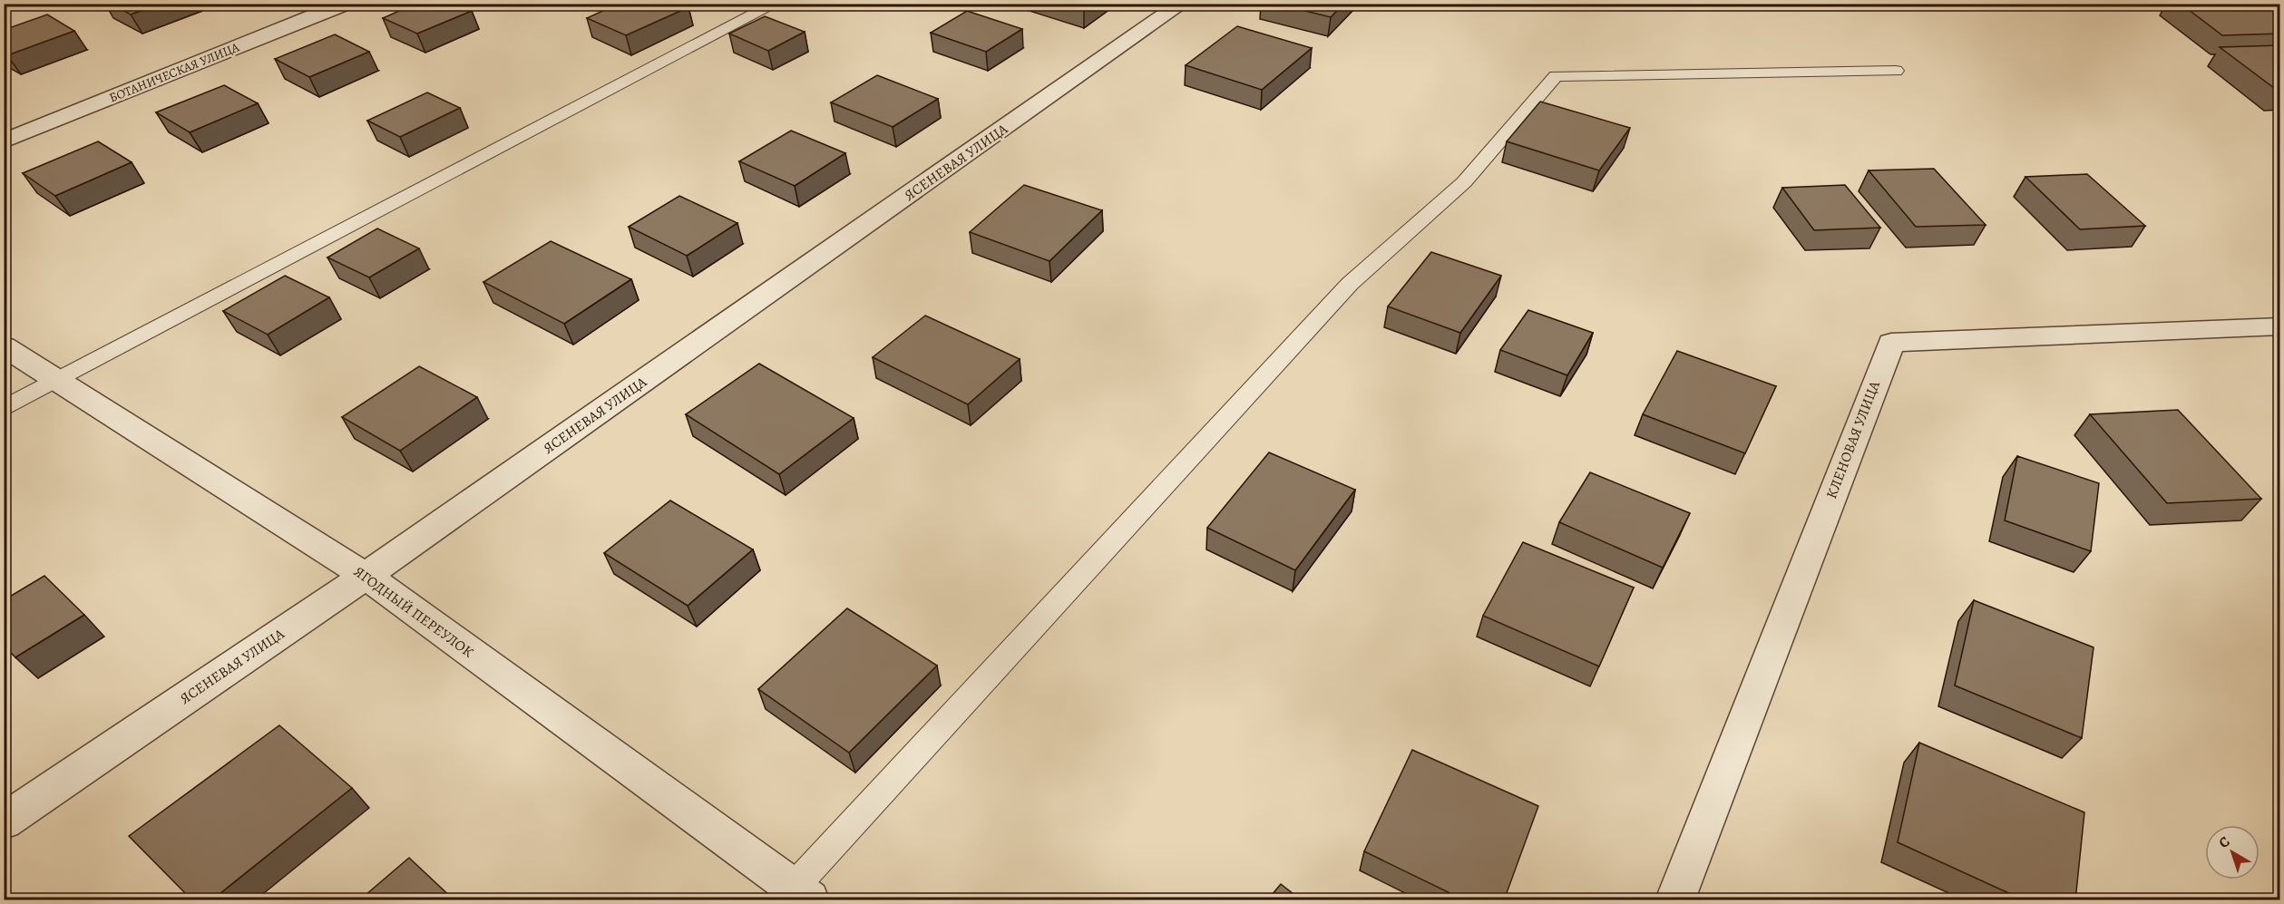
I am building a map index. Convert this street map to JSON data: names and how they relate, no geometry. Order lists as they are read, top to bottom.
{
  "streets": {
    "street": [
      "БОТАНИЧЕСКАЯ УЛИЦА",
      "ЯСЕНЕВАЯ УЛИЦА",
      "КЛЕНОВАЯ УЛИЦА",
      "ЯГОДНЫЙ ПЕРЕУЛОК"
    ]
  },
  "crossings": [
    ["ЯСЕНЕВАЯ УЛИЦА", "ЯГОДНЫЙ ПЕРЕУЛОК"]
  ],
  "north": "top left"
}
